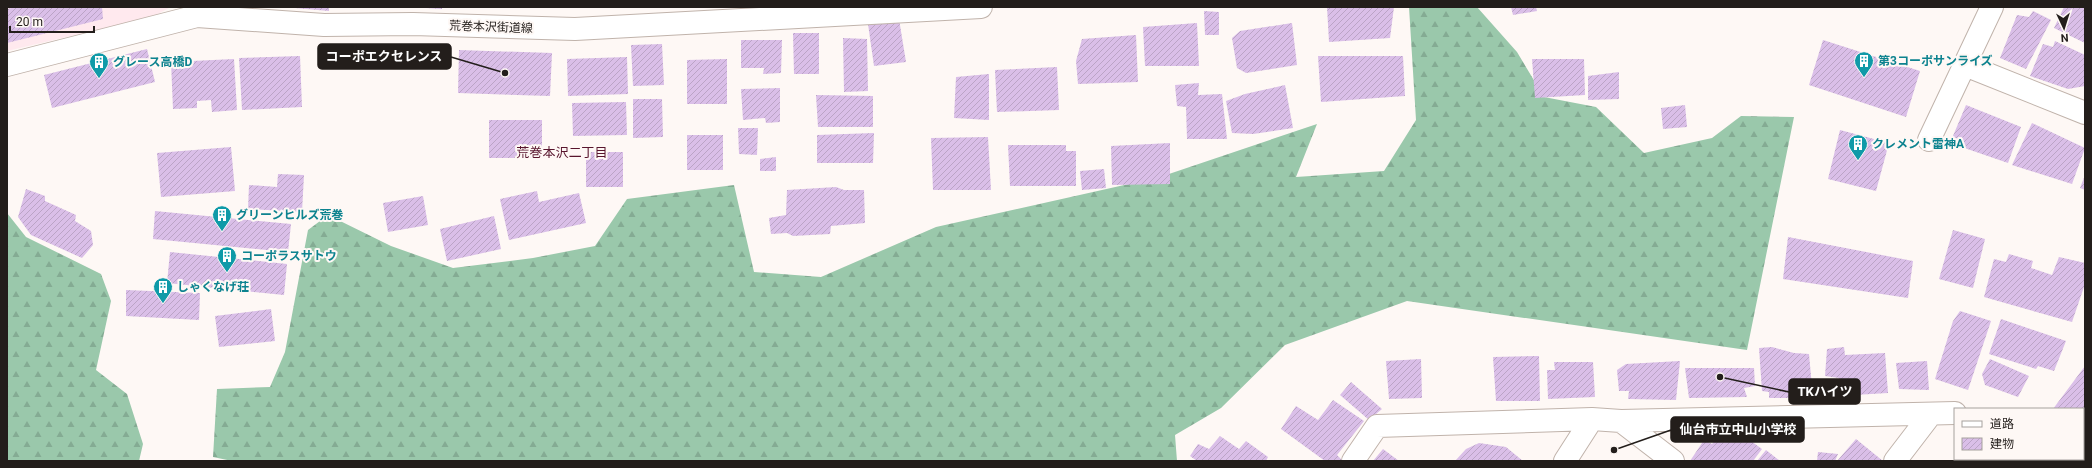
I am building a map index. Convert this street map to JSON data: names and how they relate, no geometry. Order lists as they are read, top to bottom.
{
  "streets": {
    "street": ["荒巻本沢街道線"]
  },
  "districts": ["荒巻本沢二丁目"],
  "places": {
    "other": ["コーポエクセレンス", "TKハイツ", "仙台市立中山小学校"],
    "building": [
      "第3コーポサンライズ",
      "グレース高橋D",
      "クレメント雷神A",
      "グリーンヒルズ荒巻",
      "コーポラスサトウ",
      "しゃくなげ荘"
    ]
  },
  "legend": ["道路", "建物"],
  "scale_bar": "20 m",
  "north": "bottom"
}
